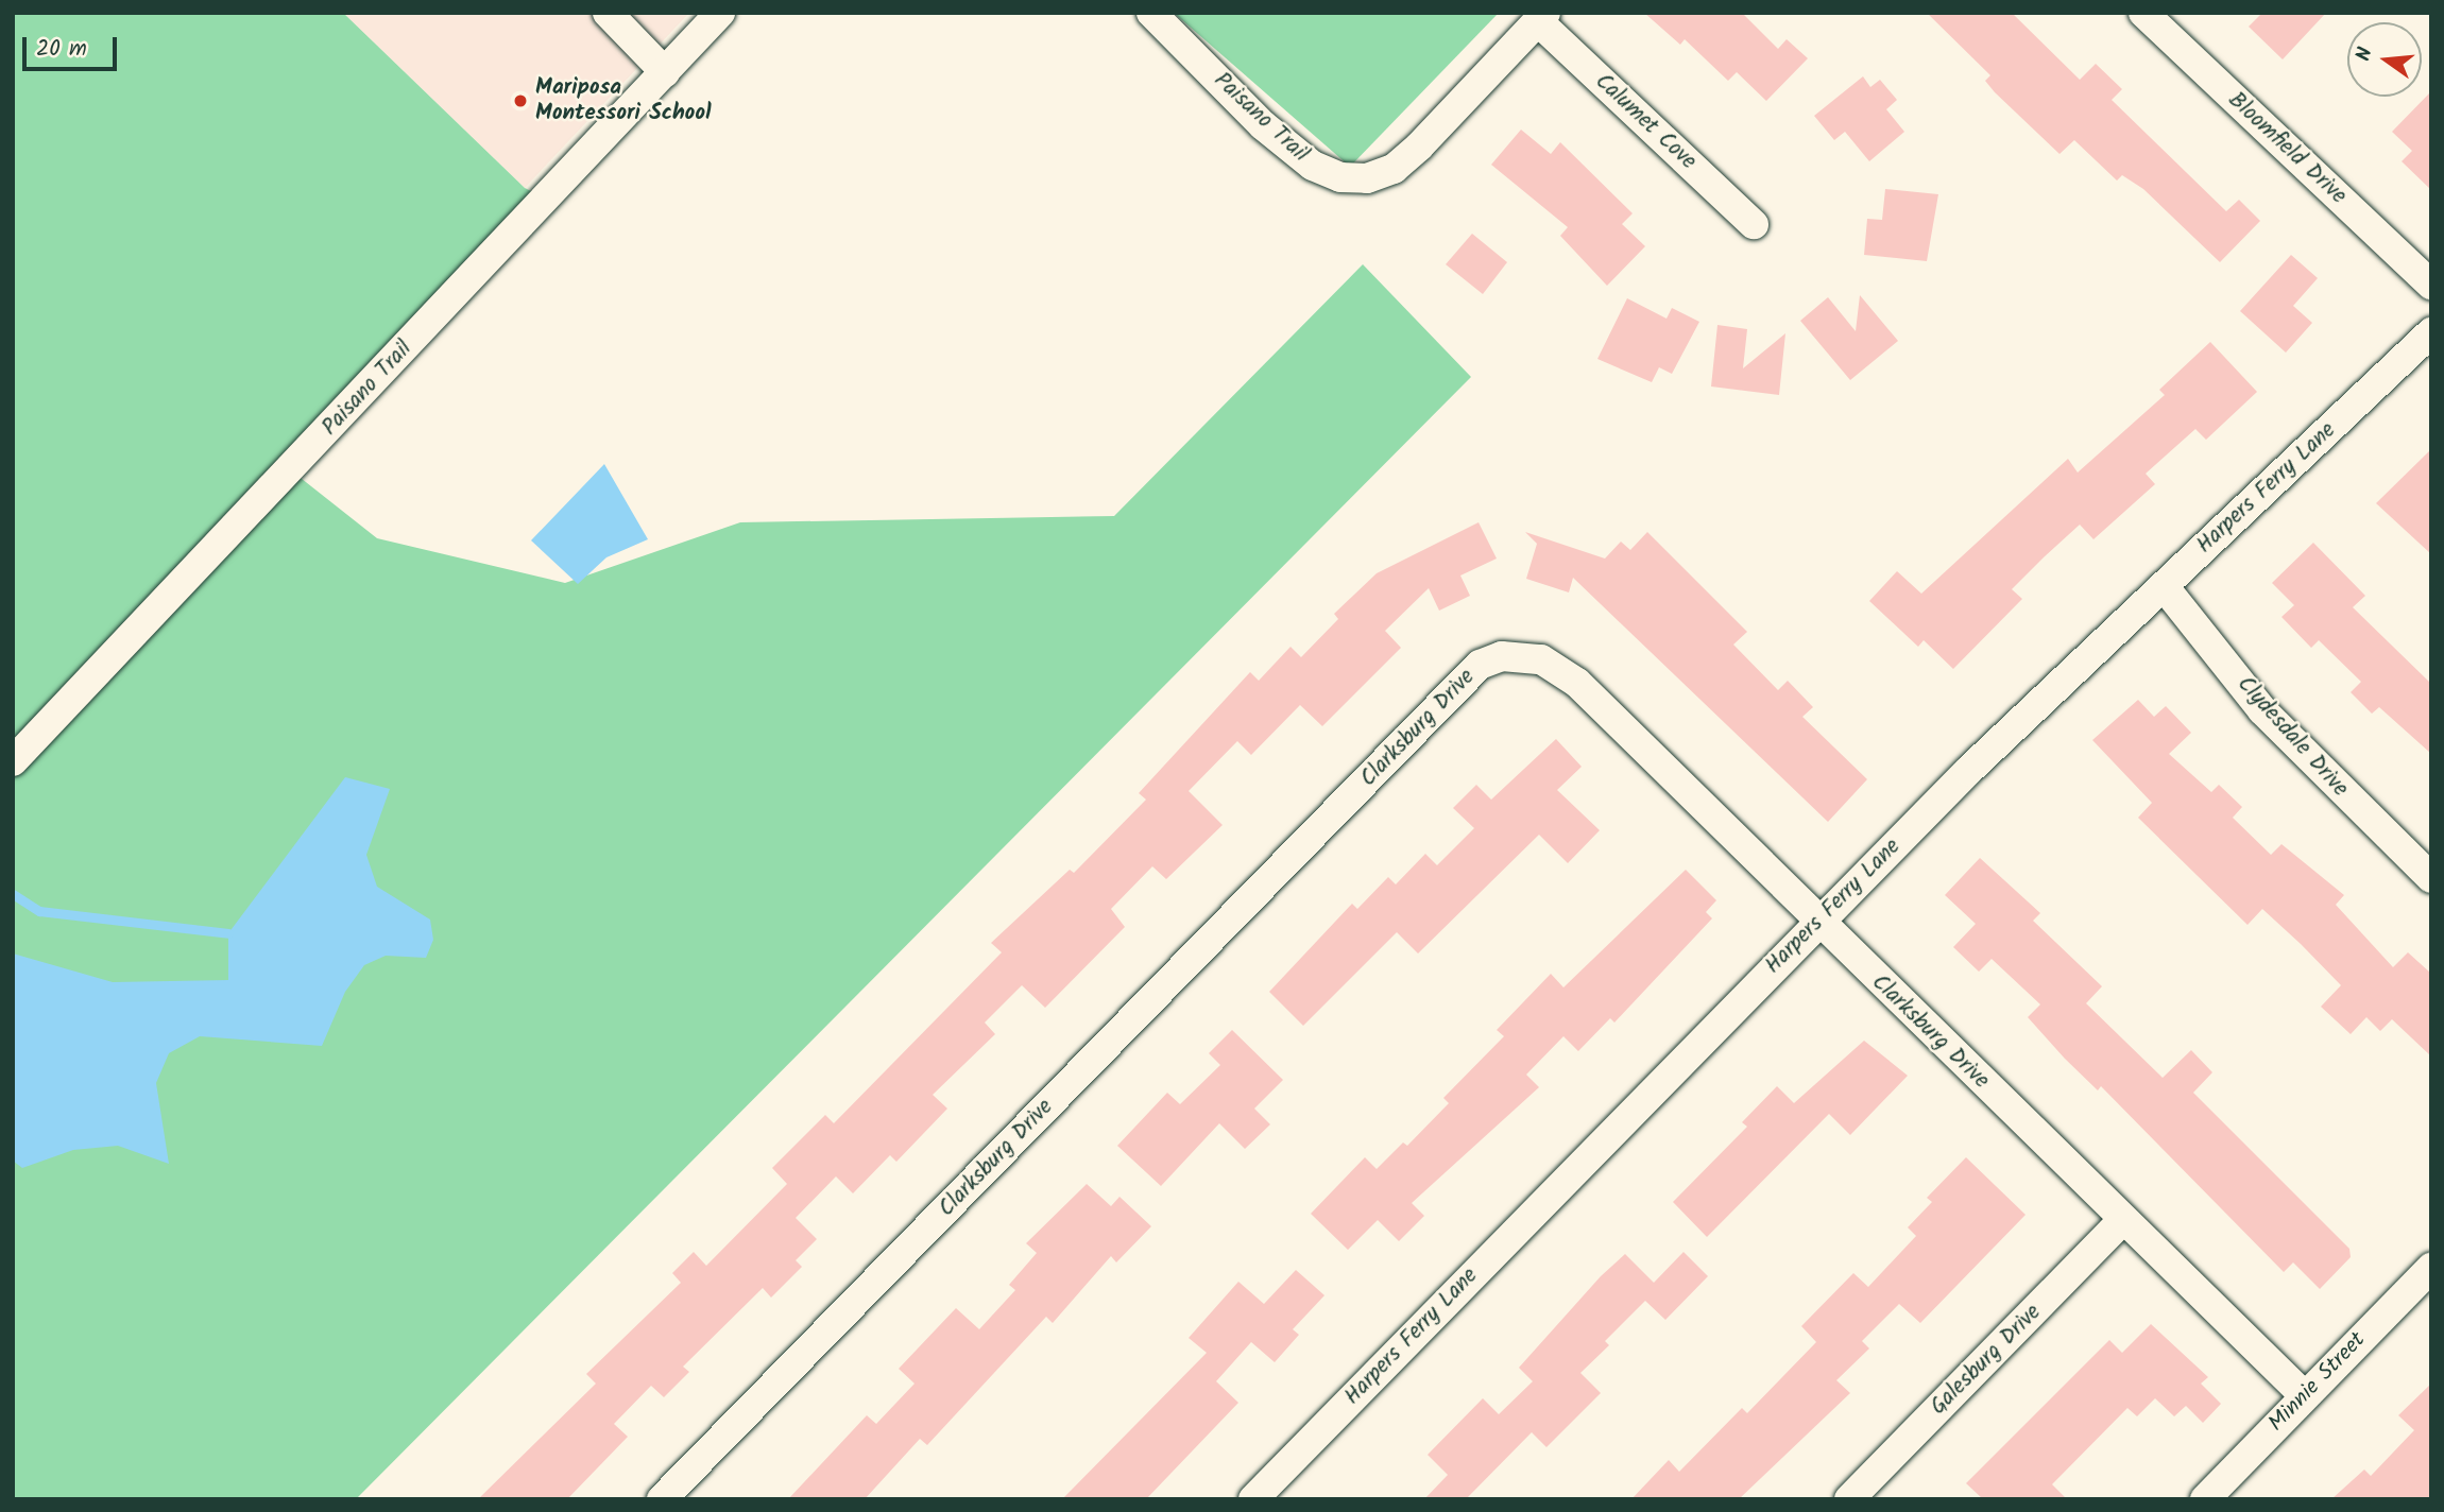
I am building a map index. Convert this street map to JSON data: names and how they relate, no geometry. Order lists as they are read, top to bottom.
{
  "streets": {
    "street": [
      "Paisano Trail",
      "Calumet Cove",
      "Bloomfield Drive",
      "Harpers Ferry Lane",
      "Clarksburg Drive",
      "Clydesdale Drive",
      "Galesburg Drive",
      "Minnie Street"
    ]
  },
  "crossings": [
    ["Paisano Trail", "Calumet Cove"],
    ["Harpers Ferry Lane", "Clarksburg Drive"],
    ["Harpers Ferry Lane", "Clydesdale Drive"],
    ["Clarksburg Drive", "Galesburg Drive"],
    ["Clarksburg Drive", "Minnie Street"]
  ],
  "places": ["Mariposa Montessori School"],
  "scale_bar": "20 m",
  "north": "left"
}
